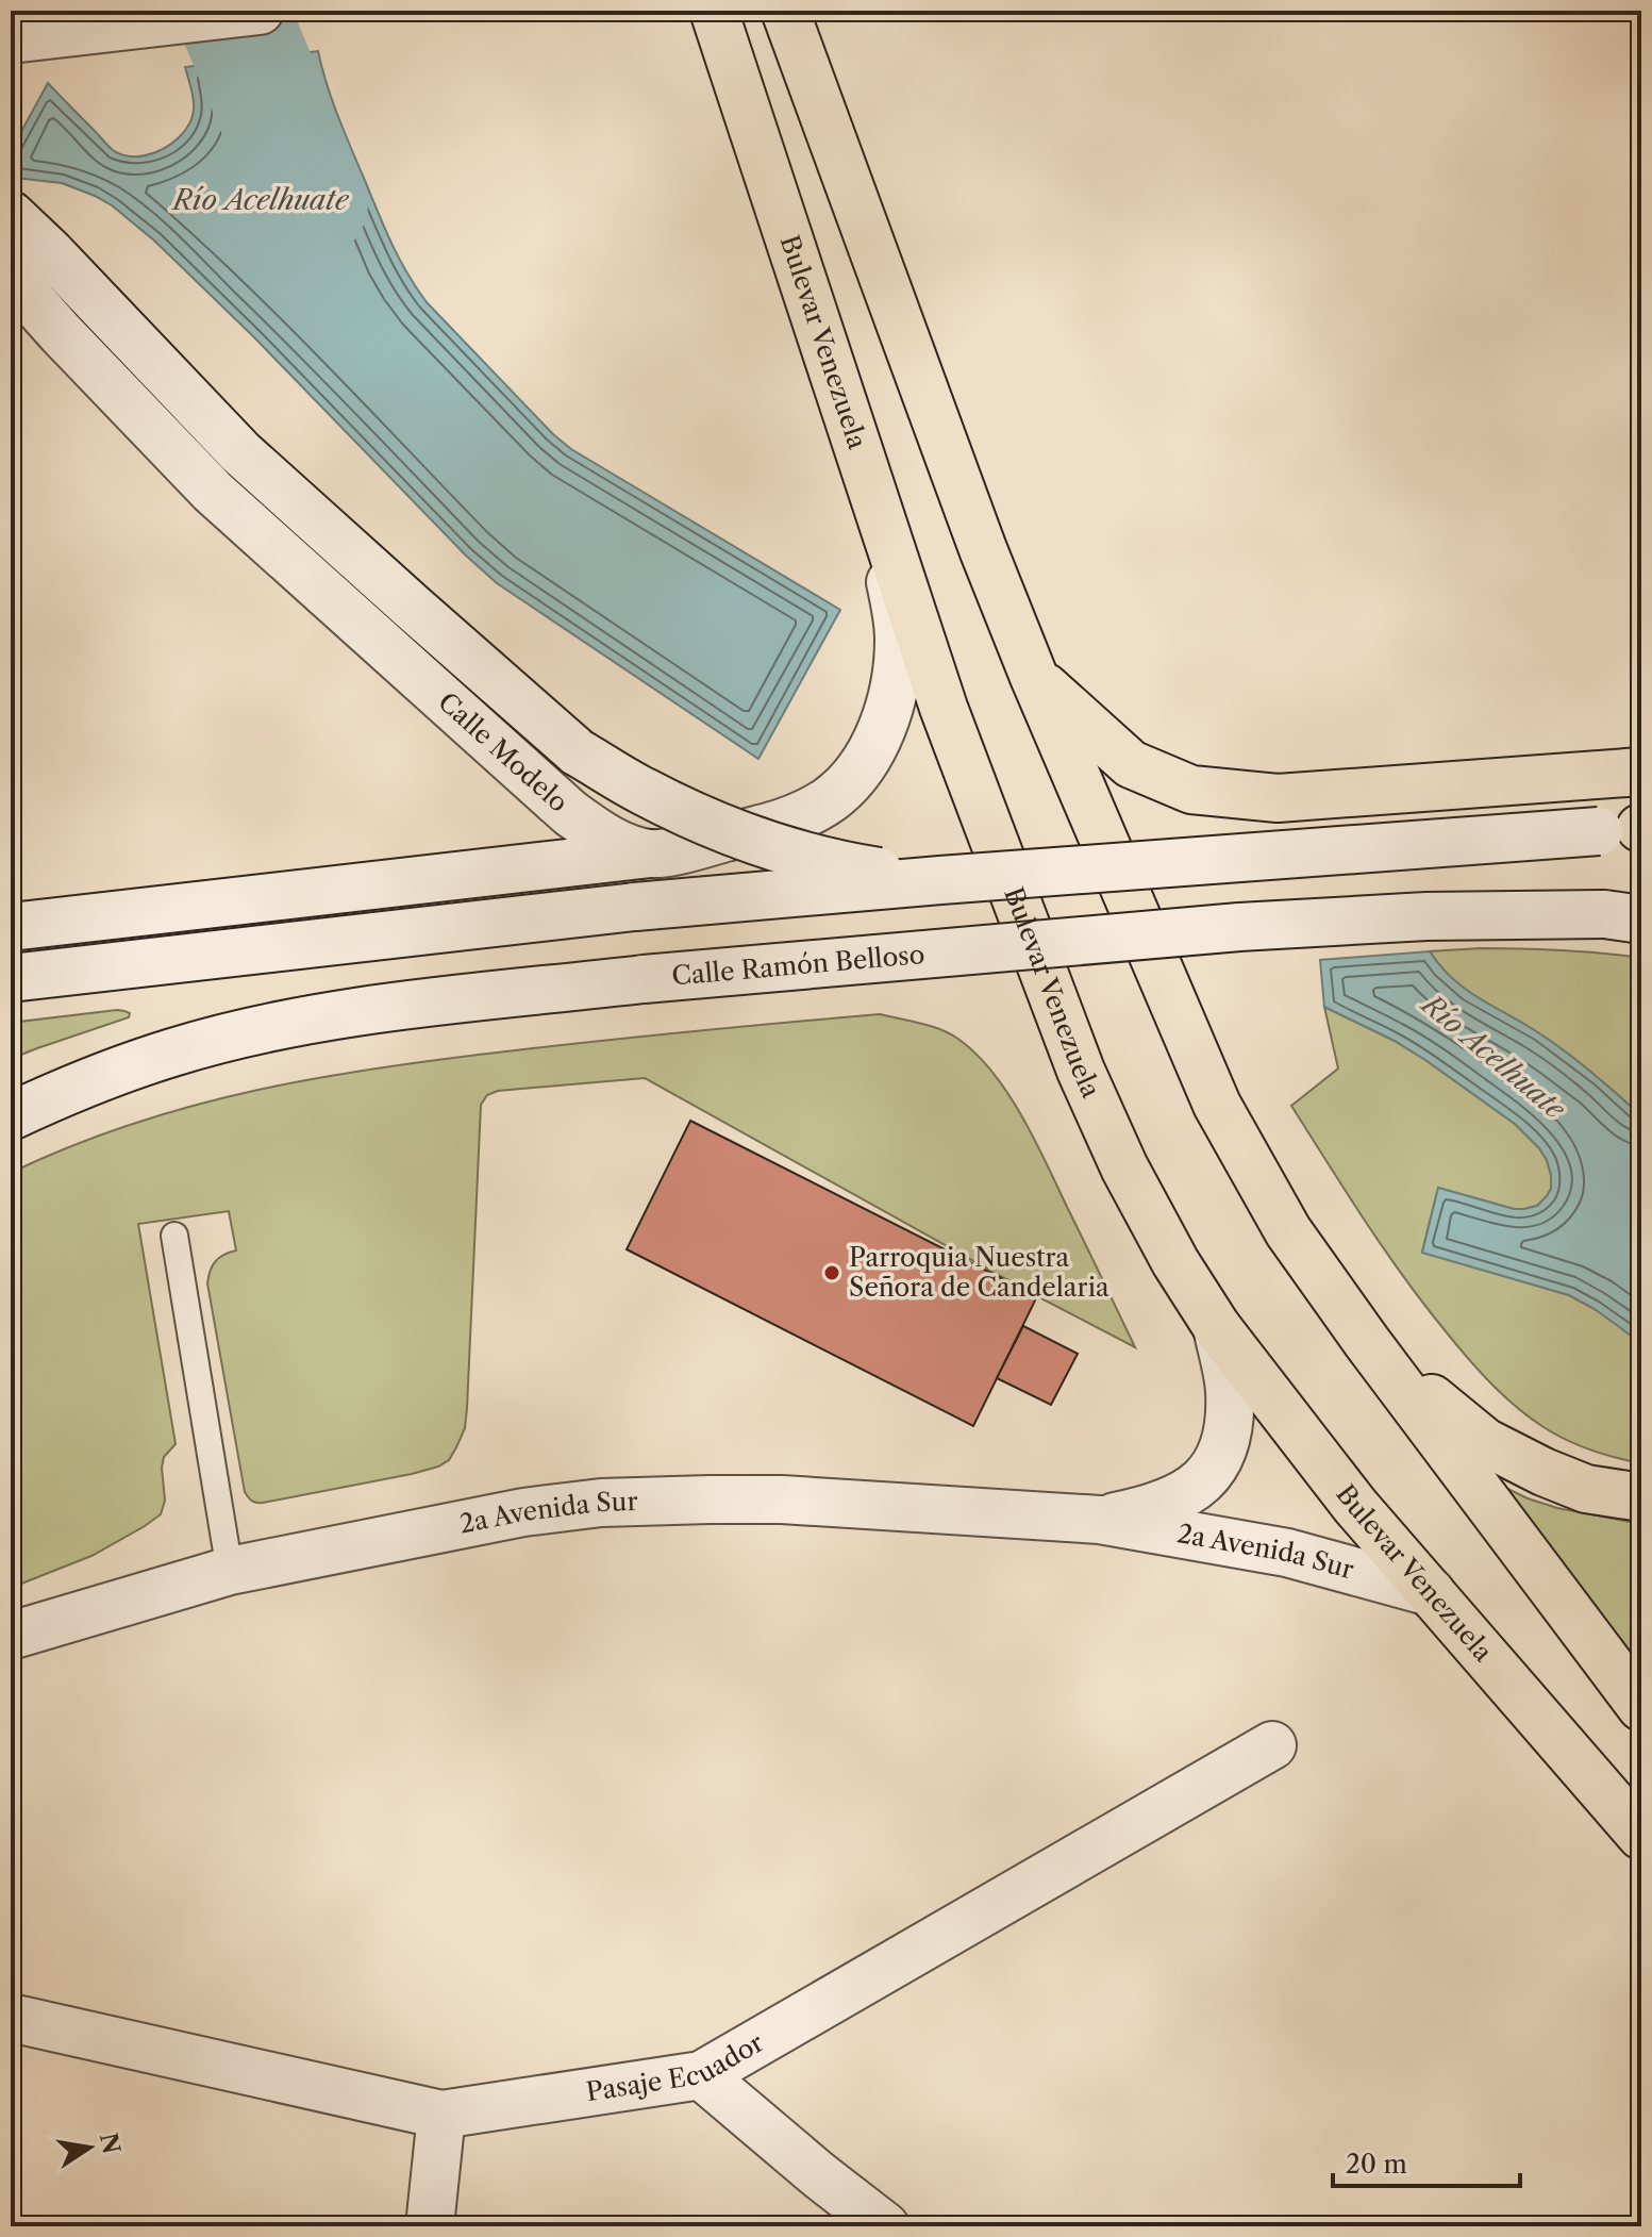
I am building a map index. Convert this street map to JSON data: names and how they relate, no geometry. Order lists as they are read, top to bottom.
{
  "streets": {
    "highway": ["Bulevar Venezuela"],
    "street": [
      "Calle Modelo",
      "Calle Ramón Belloso",
      "2a Avenida Sur",
      "Pasaje Ecuador"
    ]
  },
  "crossings": [
    ["Bulevar Venezuela", "2a Avenida Sur"]
  ],
  "water": ["Río Acelhuate"],
  "places": ["Parroquia Nuestra Señora de Candelaria"],
  "scale_bar": "20 m",
  "north": "right"
}
